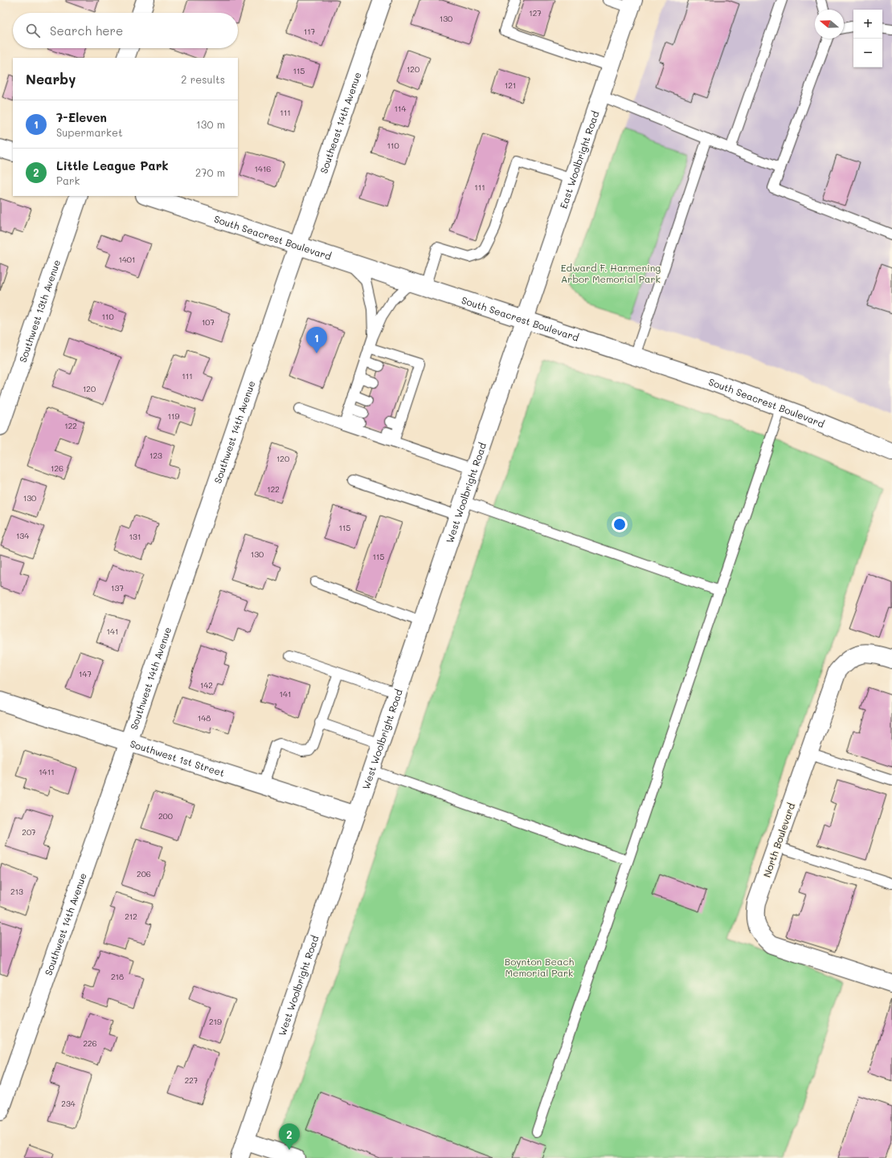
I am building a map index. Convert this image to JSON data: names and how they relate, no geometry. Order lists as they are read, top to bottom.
{
  "streets": {
    "street": [
      "Southeast 14th Avenue",
      "East Woolbright Road",
      "South Seacrest Boulevard",
      "Southwest 13th Avenue",
      "Southwest 14th Avenue",
      "West Woolbright Road",
      "Southwest 1st Street",
      "North Boulevard"
    ]
  },
  "crossings": [
    ["Southeast 14th Avenue", "South Seacrest Boulevard"],
    ["Southeast 14th Avenue", "Southwest 14th Avenue"],
    ["East Woolbright Road", "South Seacrest Boulevard"],
    ["East Woolbright Road", "West Woolbright Road"],
    ["South Seacrest Boulevard", "Southwest 14th Avenue"],
    ["South Seacrest Boulevard", "West Woolbright Road"],
    ["Southwest 14th Avenue", "Southwest 1st Street"],
    ["West Woolbright Road", "Southwest 1st Street"]
  ],
  "parks": ["Edward F. Harmening Arbor Memorial Park", "Boynton Beach Memorial Park"],
  "house_numbers": [
    "127",
    "130",
    "117",
    "120",
    "115",
    "121",
    "114",
    "111",
    "110",
    "1416",
    "111",
    "1401",
    "110",
    "107",
    "111",
    "120",
    "119",
    "122",
    "123",
    "120",
    "126",
    "122",
    "130",
    "115",
    "134",
    "131",
    "130",
    "115",
    "137",
    "141",
    "147",
    "142",
    "141",
    "148",
    "1411",
    "200",
    "207",
    "206",
    "213",
    "212",
    "218",
    "219",
    "226",
    "227",
    "234"
  ],
  "north": "left",
  "page": {
    "map_buttons": ["+", "−"],
    "search": "Search here",
    "heading": ["Nearby", "2 results"],
    "list": [
      {
        "mark": "1",
        "name": "7-Eleven",
        "note": "Supermarket",
        "value": "130 m"
      },
      {
        "mark": "2",
        "name": "Little League Park",
        "note": "Park",
        "value": "270 m"
      }
    ],
    "pins": ["1", "2"]
  }
}
